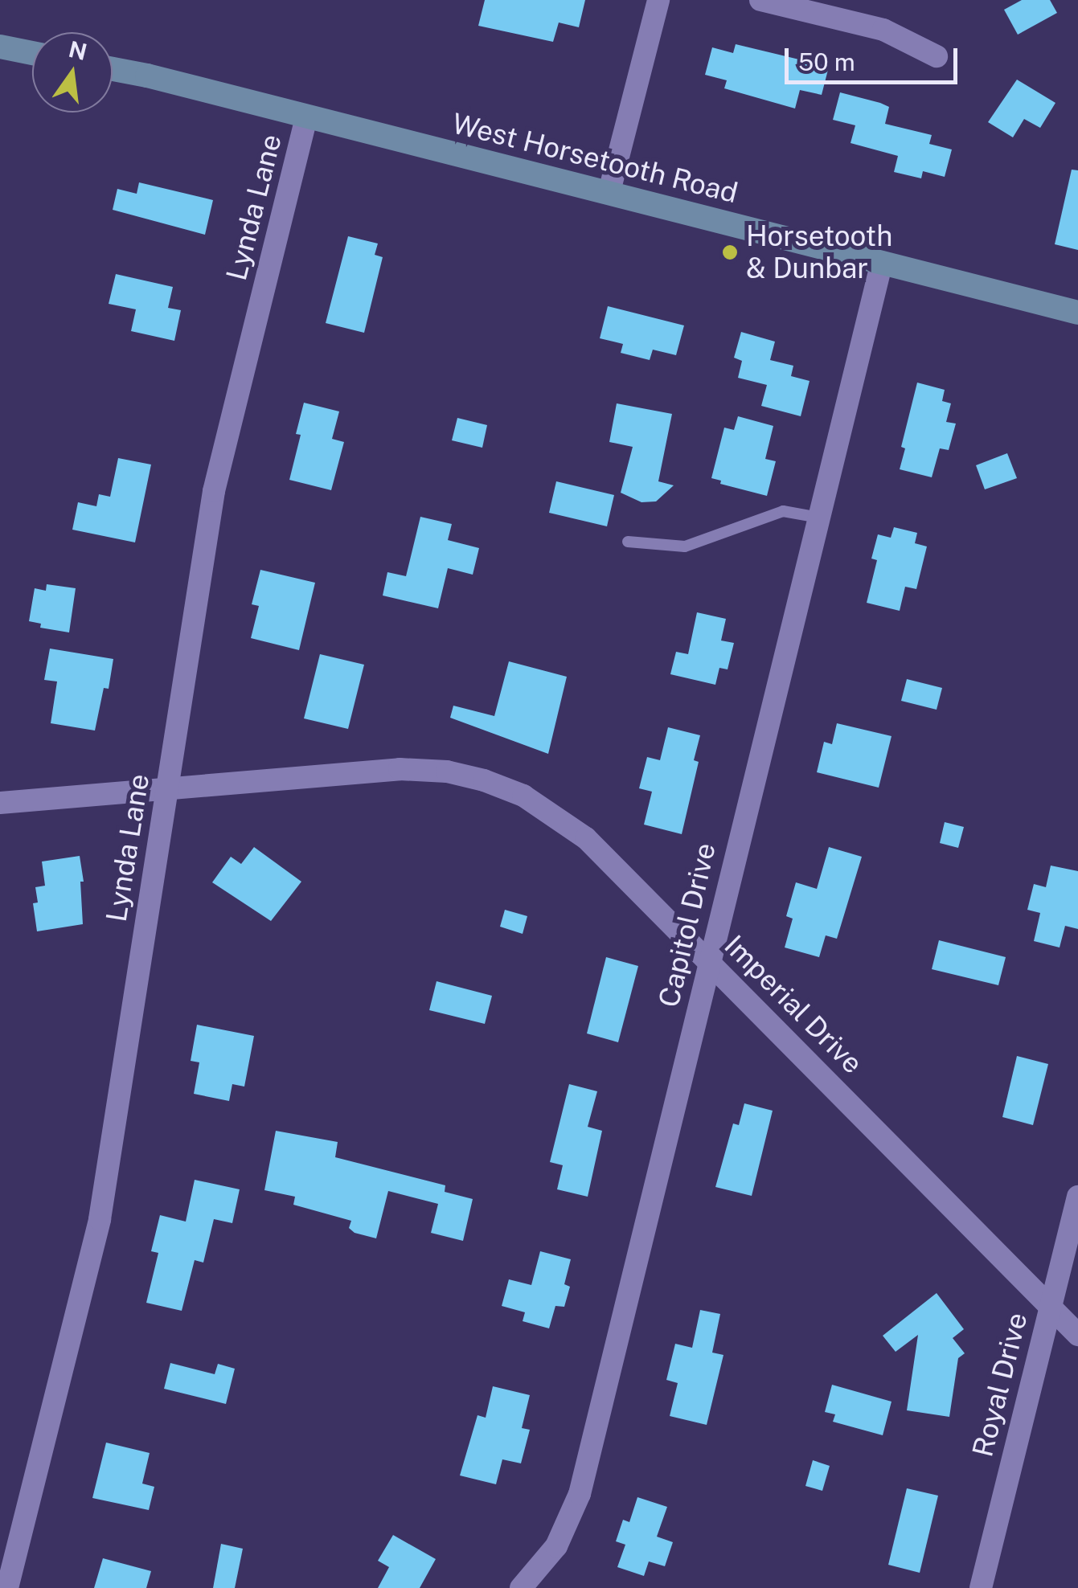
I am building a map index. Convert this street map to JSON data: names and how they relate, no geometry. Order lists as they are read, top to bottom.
{
  "streets": {
    "main road": ["West Horsetooth Road"],
    "street": [
      "Lynda Lane",
      "Capitol Drive",
      "Imperial Drive",
      "Royal Drive"
    ]
  },
  "crossings": [
    ["West Horsetooth Road", "Lynda Lane"],
    ["West Horsetooth Road", "Capitol Drive"],
    ["Lynda Lane", "Imperial Drive"],
    ["Capitol Drive", "Imperial Drive"],
    ["Imperial Drive", "Royal Drive"]
  ],
  "places": ["Horsetooth & Dunbar"],
  "scale_bar": "50 m",
  "north": "top"
}
